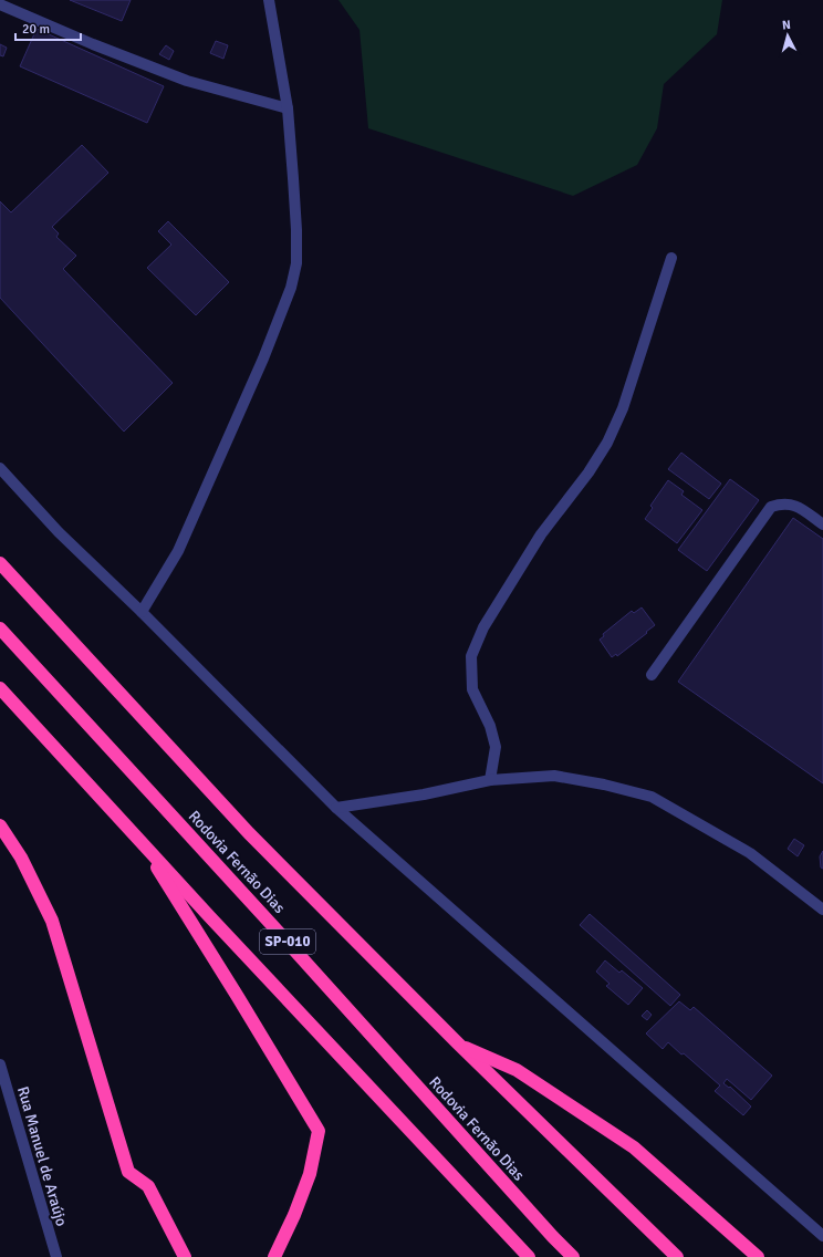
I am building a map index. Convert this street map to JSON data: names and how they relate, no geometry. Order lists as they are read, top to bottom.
{
  "streets": {
    "highway": ["Rodovia Fernão Dias", "SP-010"],
    "street": ["Rua Manuel de Araújo"]
  },
  "scale_bar": "20 m",
  "north": "top"
}
